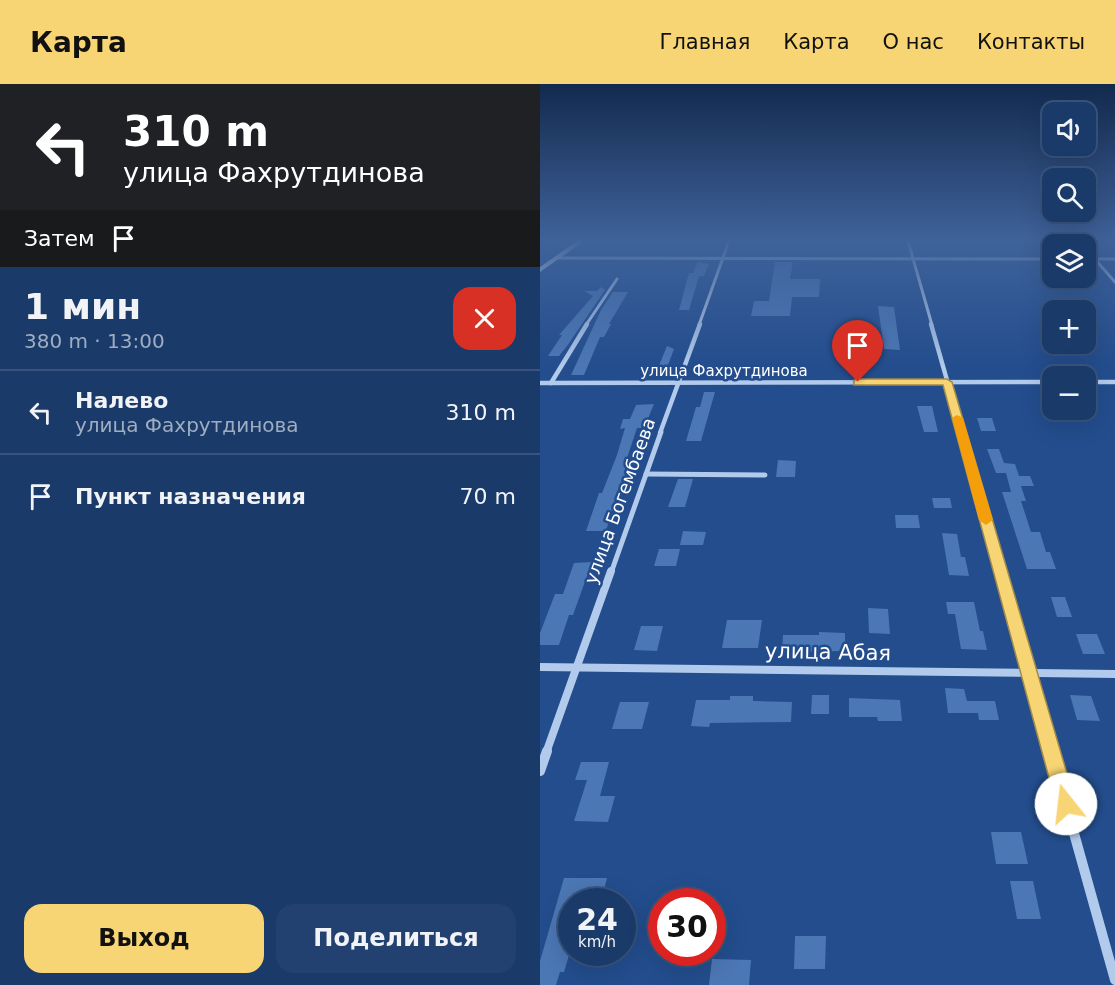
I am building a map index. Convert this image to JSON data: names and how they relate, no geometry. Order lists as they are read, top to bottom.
{
  "streets": {
    "street": ["улица Фахрутдинова", "улица Богембаева", "улица Абая"]
  },
  "crossings": [
    ["улица Фахрутдинова", "улица Богембаева"],
    ["улица Богембаева", "улица Абая"]
  ],
  "page": {
    "header": "Карта",
    "nav": [
      "Главная",
      "Карта",
      "О нас",
      "Контакты"
    ],
    "turn": ["310 m", "улица Фахрутдинова"],
    "map_buttons": ["+", "−"],
    "then": "Затем",
    "heading": ["1 мин", "380 m · 13:00"],
    "list": [
      {
        "name": "Налево",
        "note": "улица Фахрутдинова",
        "value": "310 m"
      },
      {
        "name": "Пункт назначения",
        "value": "70 m"
      }
    ],
    "speed": "24 km/h",
    "limit": "30",
    "buttons": ["Выход", "Поделиться"]
  }
}
